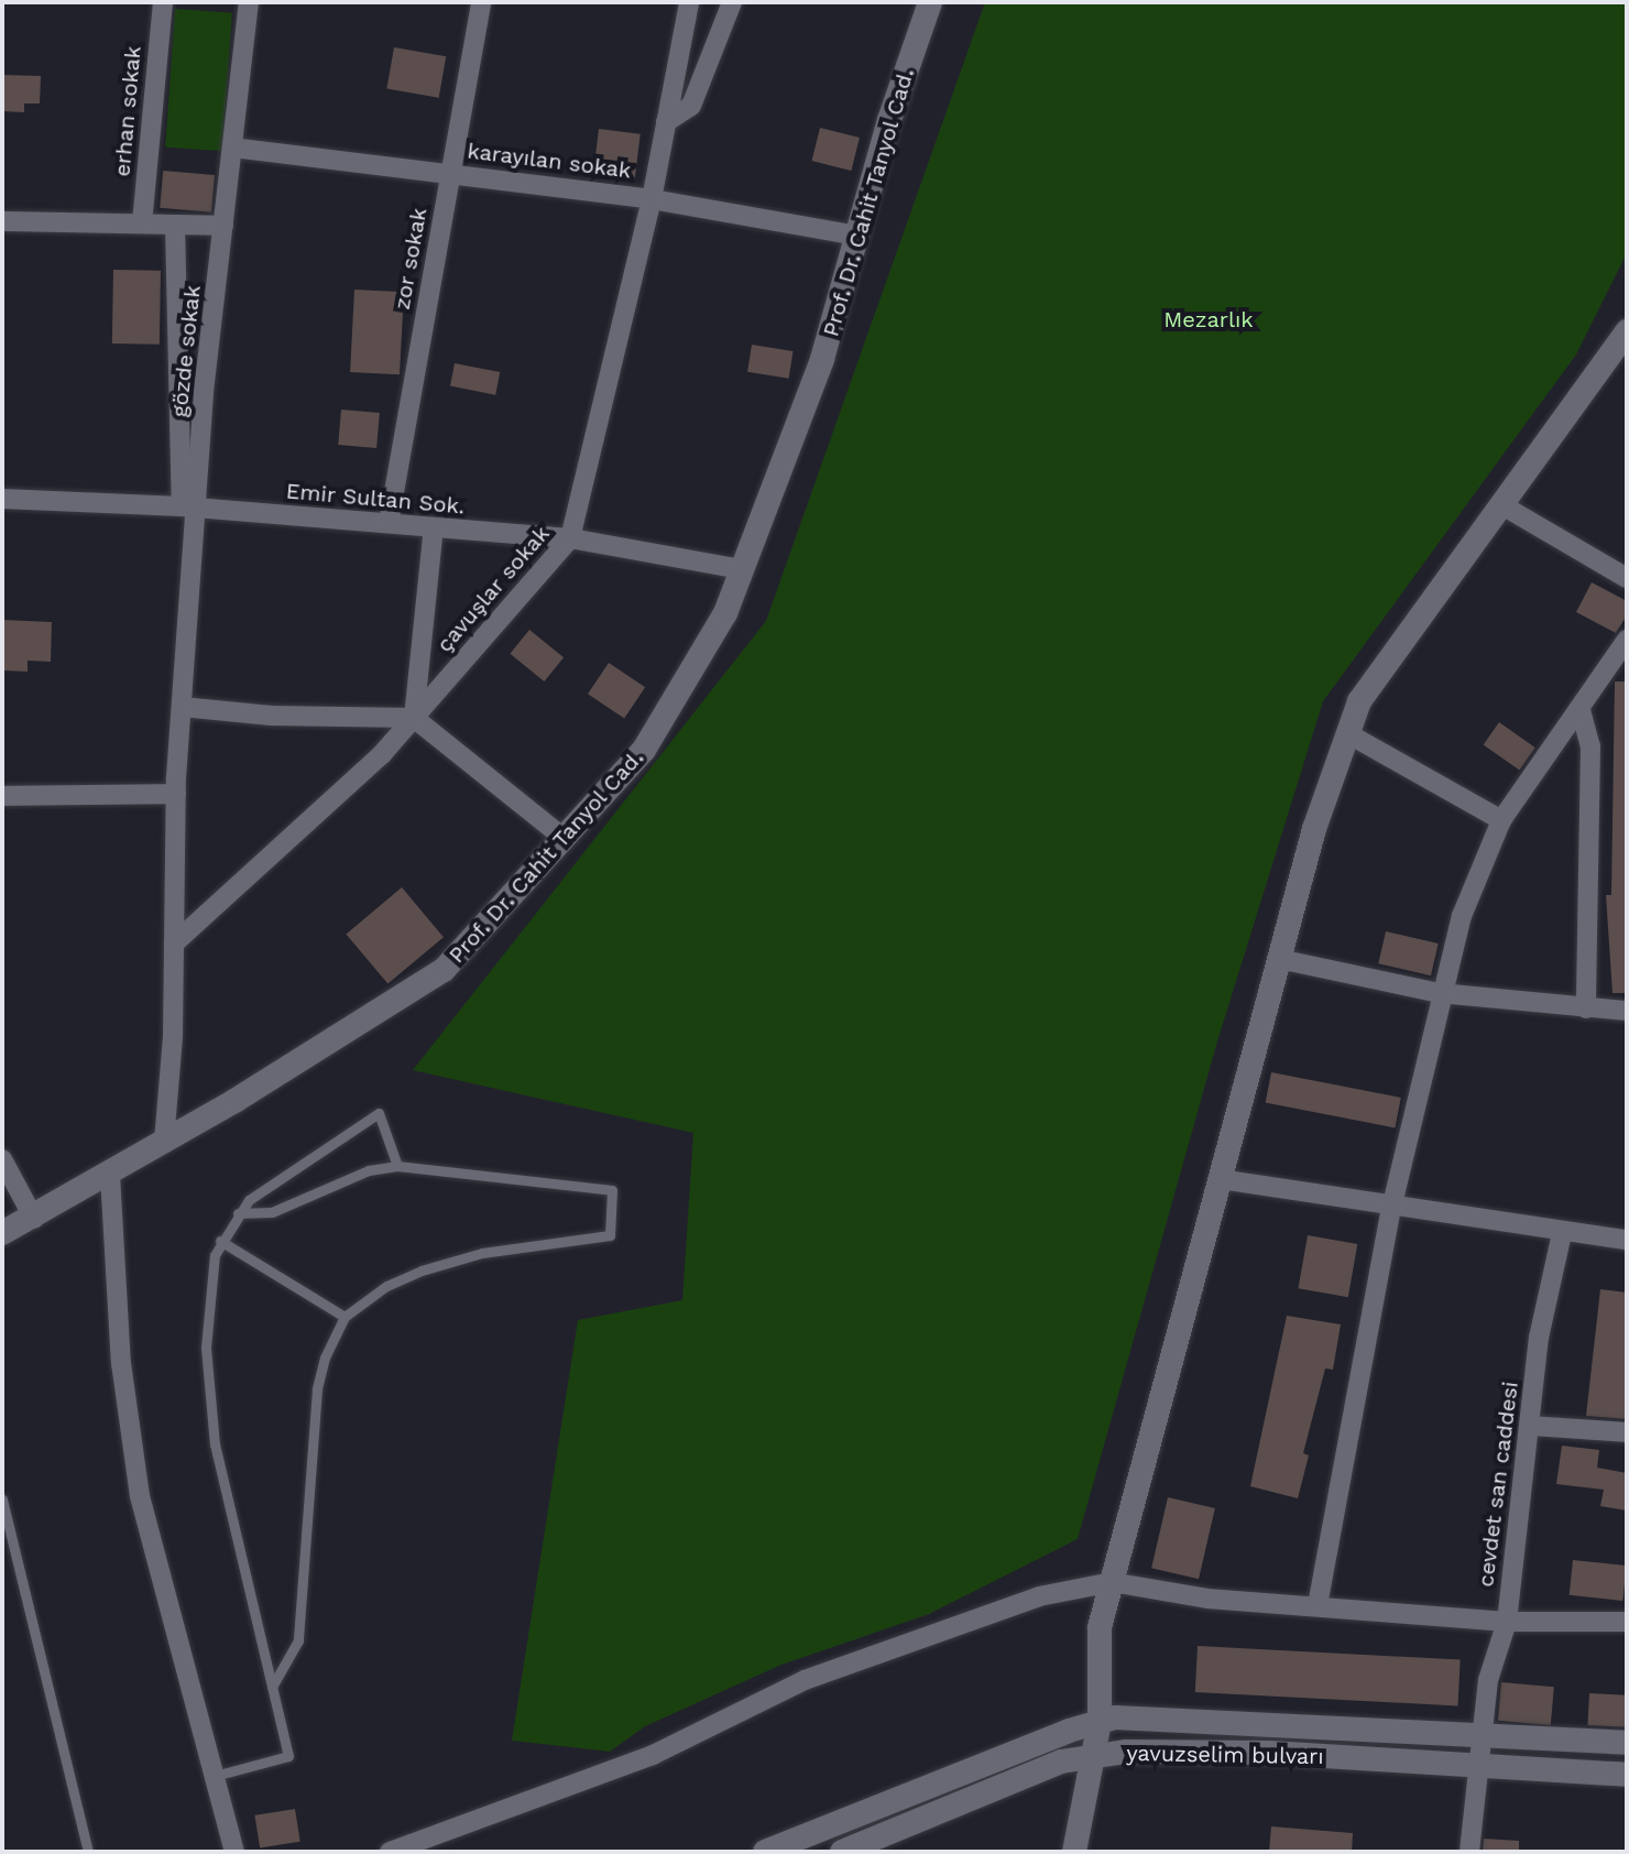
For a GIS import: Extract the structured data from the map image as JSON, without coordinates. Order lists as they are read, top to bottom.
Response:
{
  "streets": {
    "street": [
      "erhan sokak",
      "karayılan sokak",
      "Prof. Dr. Cahit Tanyol Cad.",
      "zor sokak",
      "gözde sokak",
      "Emir Sultan Sok.",
      "çavuşlar sokak",
      "cevdet san caddesi",
      "yavuzselim bulvarı"
    ]
  },
  "crossings": [
    ["karayılan sokak", "Prof. Dr. Cahit Tanyol Cad."],
    ["karayılan sokak", "zor sokak"],
    ["karayılan sokak", "gözde sokak"],
    ["karayılan sokak", "çavuşlar sokak"],
    ["Prof. Dr. Cahit Tanyol Cad.", "gözde sokak"],
    ["Prof. Dr. Cahit Tanyol Cad.", "Emir Sultan Sok."],
    ["zor sokak", "Emir Sultan Sok."],
    ["gözde sokak", "Emir Sultan Sok."],
    ["gözde sokak", "çavuşlar sokak"],
    ["Emir Sultan Sok.", "çavuşlar sokak"],
    ["cevdet san caddesi", "yavuzselim bulvarı"]
  ],
  "parks": ["Mezarlık"]
}
